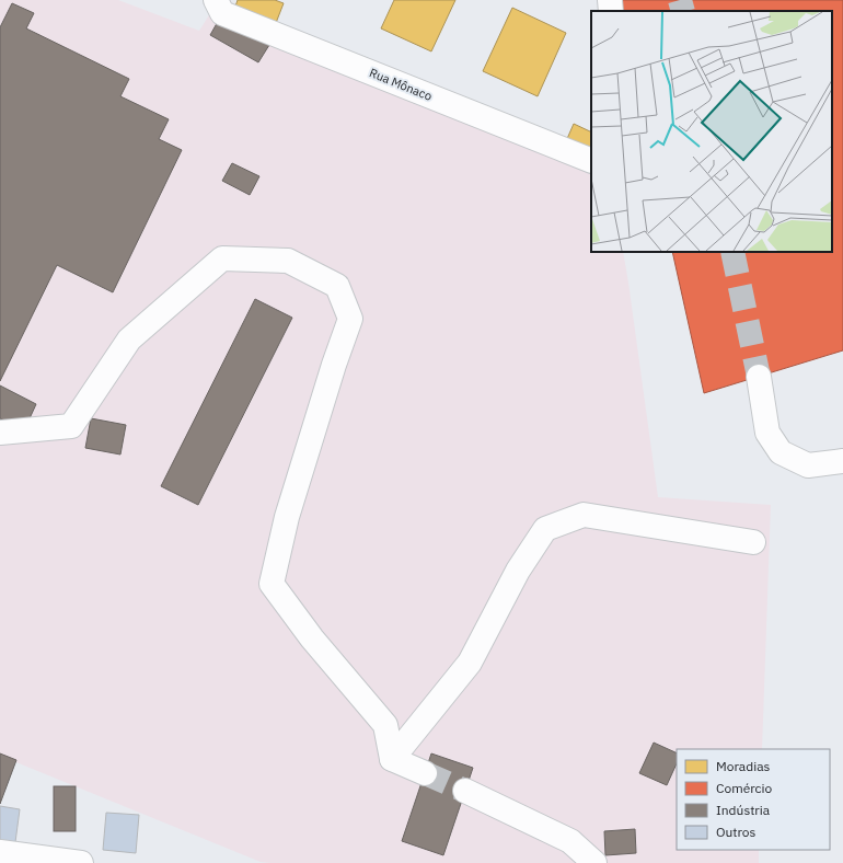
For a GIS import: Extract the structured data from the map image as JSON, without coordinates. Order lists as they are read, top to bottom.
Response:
{
  "streets": {
    "street": ["Rua Mônaco"]
  },
  "legend": [
    "Moradias",
    "Comércio",
    "Indústria",
    "Outros"
  ]
}
